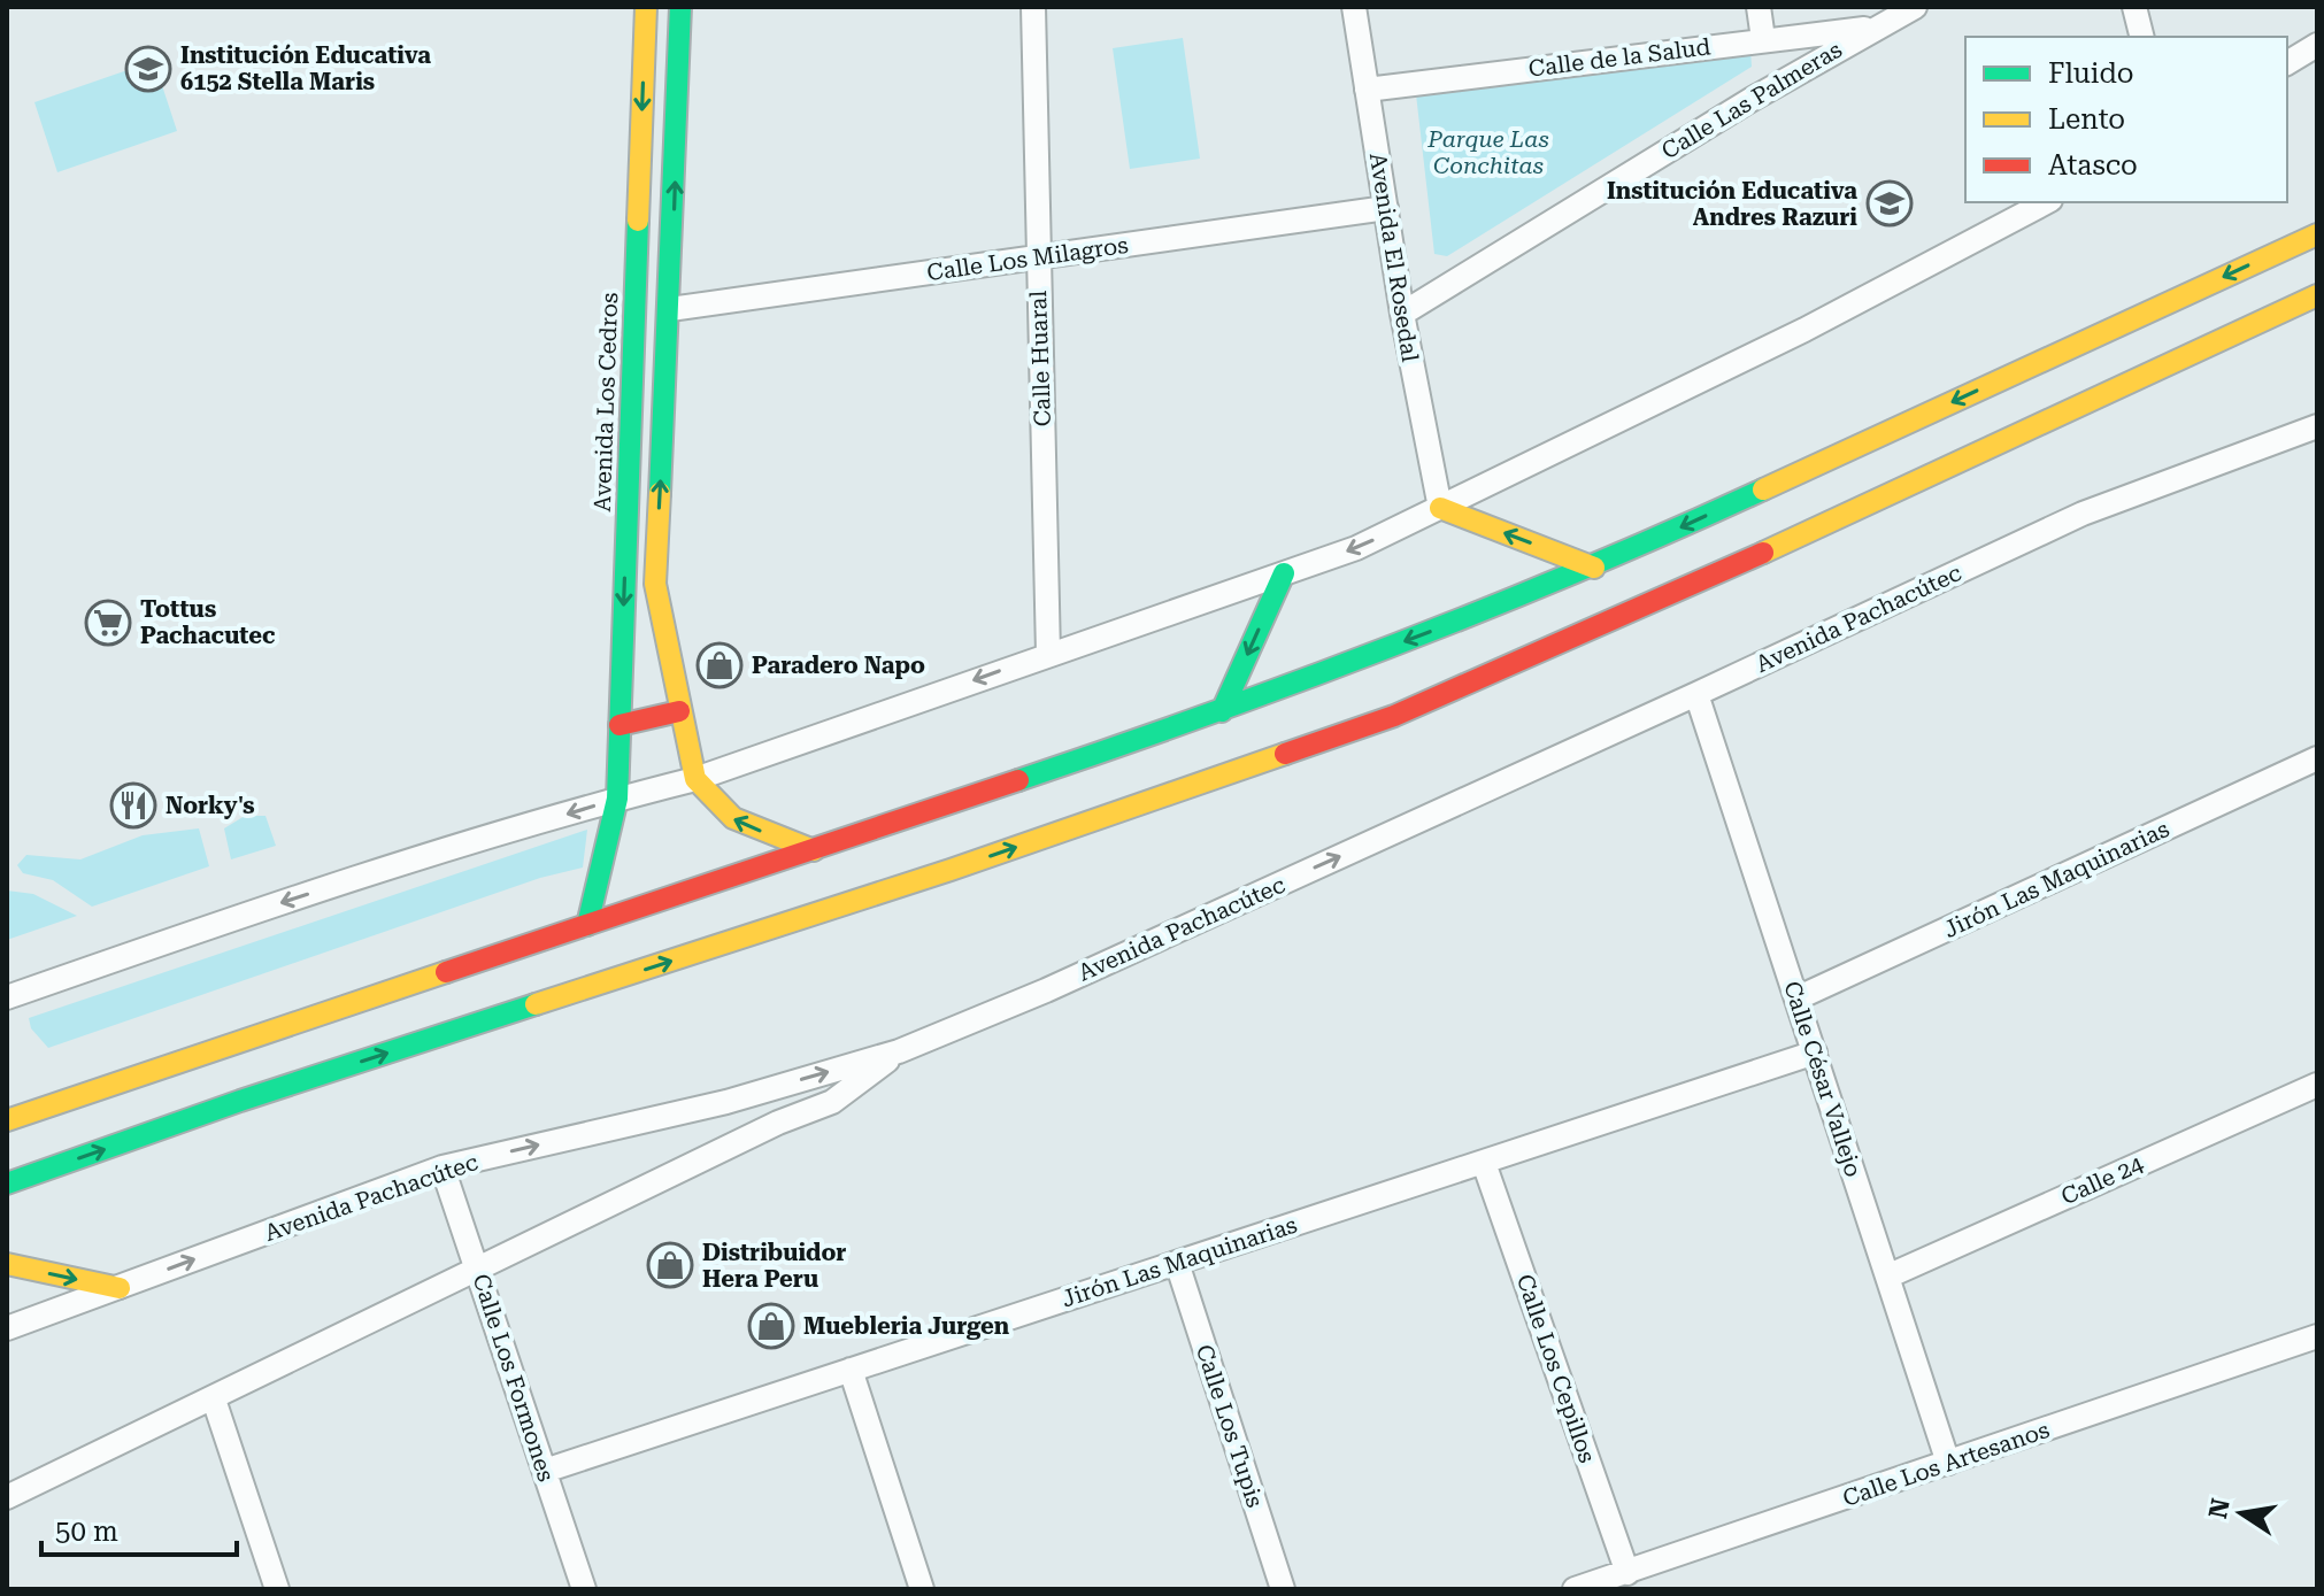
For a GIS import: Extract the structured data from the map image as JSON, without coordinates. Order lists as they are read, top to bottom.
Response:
{
  "streets": {
    "main road": ["Avenida Los Cedros"],
    "street": [
      "Calle de la Salud",
      "Calle Las Palmeras",
      "Avenida El Rosedal",
      "Calle Los Milagros",
      "Calle Huaral",
      "Avenida Pachacútec",
      "Jirón Las Maquinarias",
      "Calle César Vallejo",
      "Calle 24",
      "Calle Los Cepillos",
      "Calle Los Formones",
      "Calle Los Tupis",
      "Calle Los Artesanos"
    ]
  },
  "crossings": [
    ["Calle de la Salud", "Calle Las Palmeras"],
    ["Calle de la Salud", "Avenida El Rosedal"],
    ["Calle Las Palmeras", "Avenida El Rosedal"],
    ["Avenida El Rosedal", "Calle Los Milagros"],
    ["Calle Los Milagros", "Calle Huaral"],
    ["Avenida Pachacútec", "Calle César Vallejo"],
    ["Avenida Pachacútec", "Calle Los Formones"],
    ["Jirón Las Maquinarias", "Calle César Vallejo"],
    ["Jirón Las Maquinarias", "Calle Los Cepillos"],
    ["Jirón Las Maquinarias", "Calle Los Formones"],
    ["Jirón Las Maquinarias", "Calle Los Tupis"],
    ["Calle César Vallejo", "Calle 24"],
    ["Calle César Vallejo", "Calle Los Artesanos"],
    ["Calle Los Cepillos", "Calle Los Artesanos"]
  ],
  "parks": ["Parque Las Conchitas"],
  "places": {
    "school or university": ["Institución Educativa 6152 Stella Maris", "Institución Educativa Andres Razuri"],
    "supermarket": ["Tottus Pachacutec"],
    "shop": ["Paradero Napo", "Distribuidor Hera Peru", "Muebleria Jurgen"],
    "restaurant": ["Norky's"]
  },
  "legend": ["Fluido", "Lento", "Atasco"],
  "scale_bar": "50 m",
  "north": "left"
}
